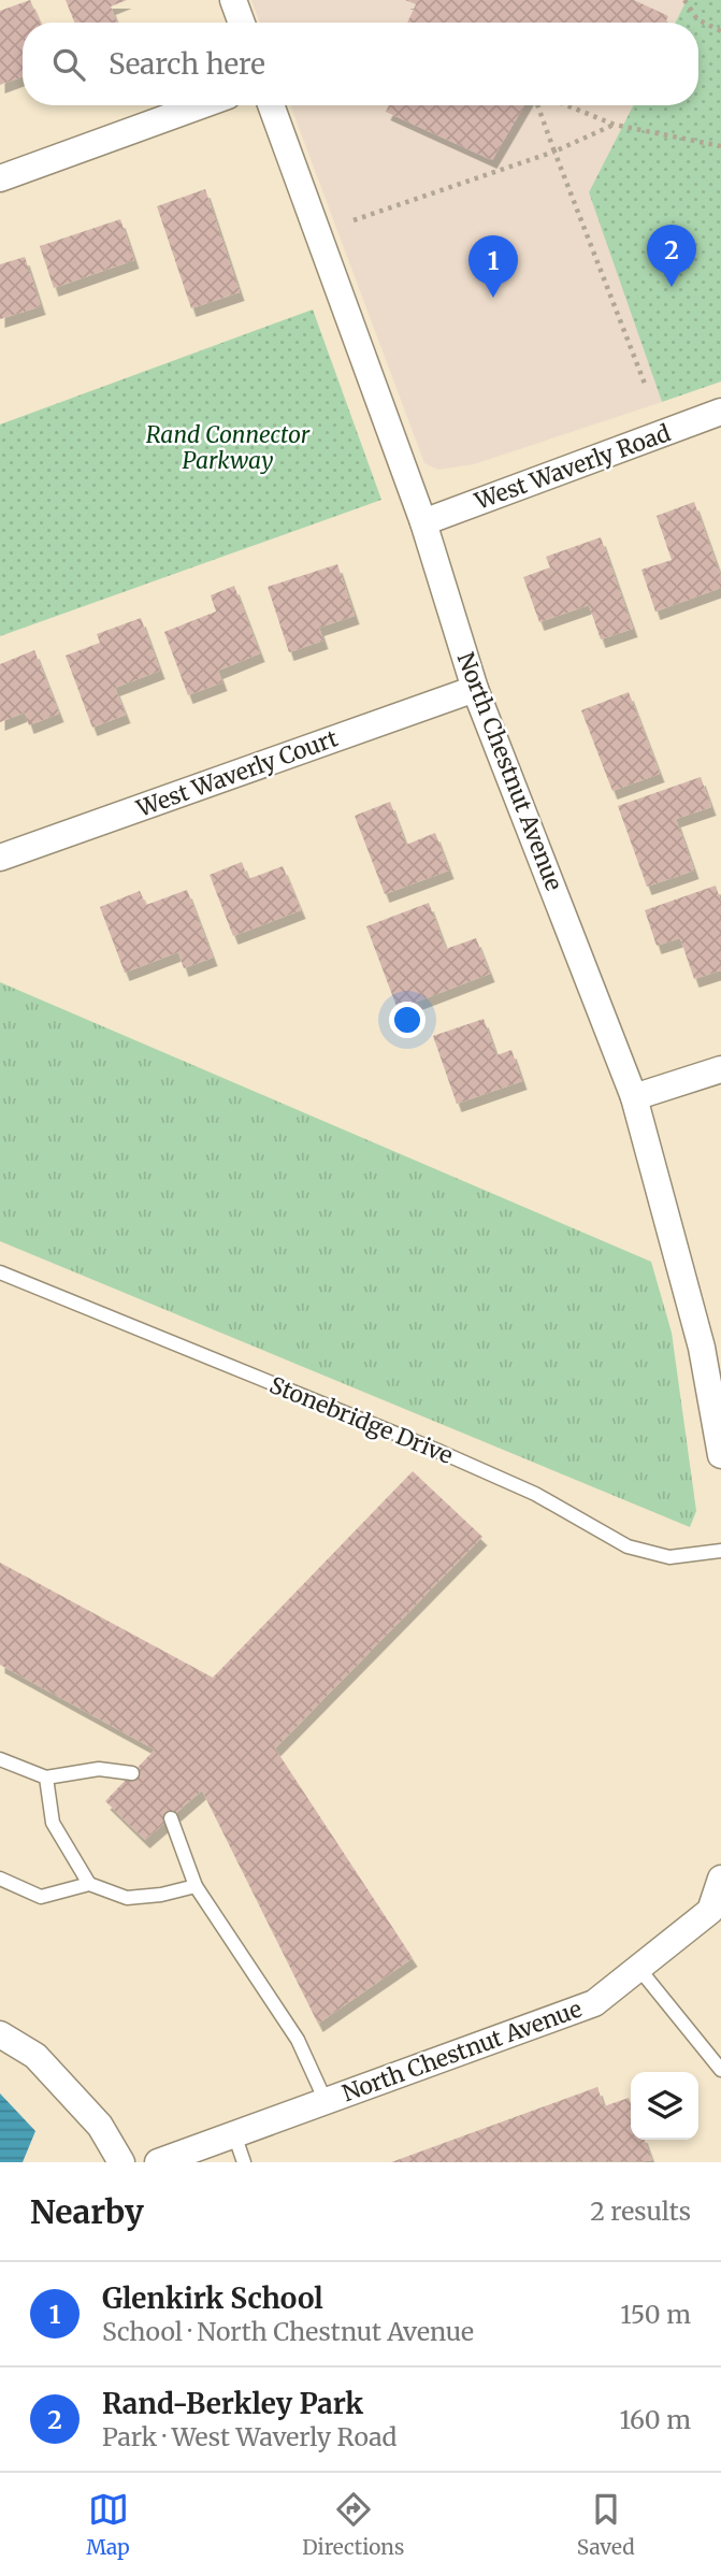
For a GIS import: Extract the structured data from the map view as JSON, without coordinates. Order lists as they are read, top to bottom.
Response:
{
  "streets": {
    "street": ["West Waverly Road", "North Chestnut Avenue", "West Waverly Court"],
    "lane": ["Stonebridge Drive"]
  },
  "crossings": [
    ["West Waverly Road", "North Chestnut Avenue"],
    ["North Chestnut Avenue", "West Waverly Court"]
  ],
  "parks": ["Rand Connector Parkway"],
  "page": {
    "search": "Search here",
    "pins": ["2", "1"],
    "heading": ["Nearby", "2 results"],
    "list": [
      {
        "mark": "1",
        "name": "Glenkirk School",
        "note": "School · North Chestnut Avenue",
        "value": "150 m"
      },
      {
        "mark": "2",
        "name": "Rand-Berkley Park",
        "note": "Park · West Waverly Road",
        "value": "160 m"
      }
    ],
    "nav": ["Map", "Directions", "Saved"]
  }
}
